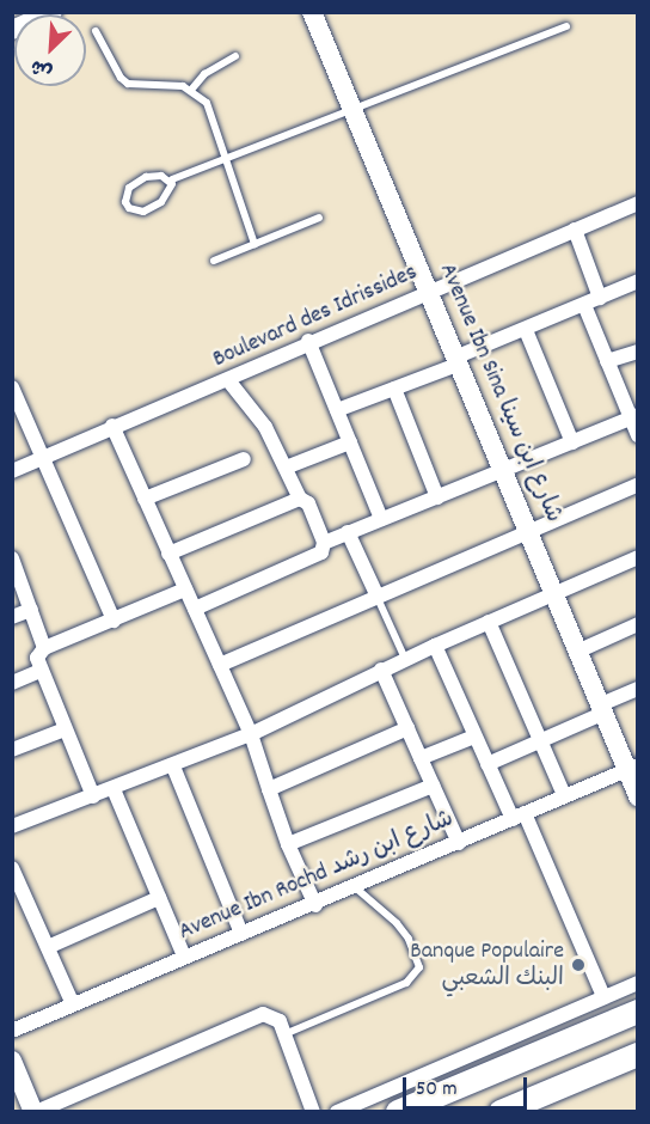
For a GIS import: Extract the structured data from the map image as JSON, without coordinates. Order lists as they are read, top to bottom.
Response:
{
  "streets": {
    "street": ["Boulevard des Idrissides", "Avenue Ibn Sina شارع ابن سينا", "Avenue Ibn Rochd شارع ابن رشد"]
  },
  "crossings": [
    ["Boulevard des Idrissides", "Avenue Ibn Sina شارع ابن سينا"],
    ["Avenue Ibn Sina شارع ابن سينا", "Avenue Ibn Rochd شارع ابن رشد"]
  ],
  "places": ["Banque Populaire البنك الشعبي"],
  "scale_bar": "50 m",
  "north": "bottom left"
}
